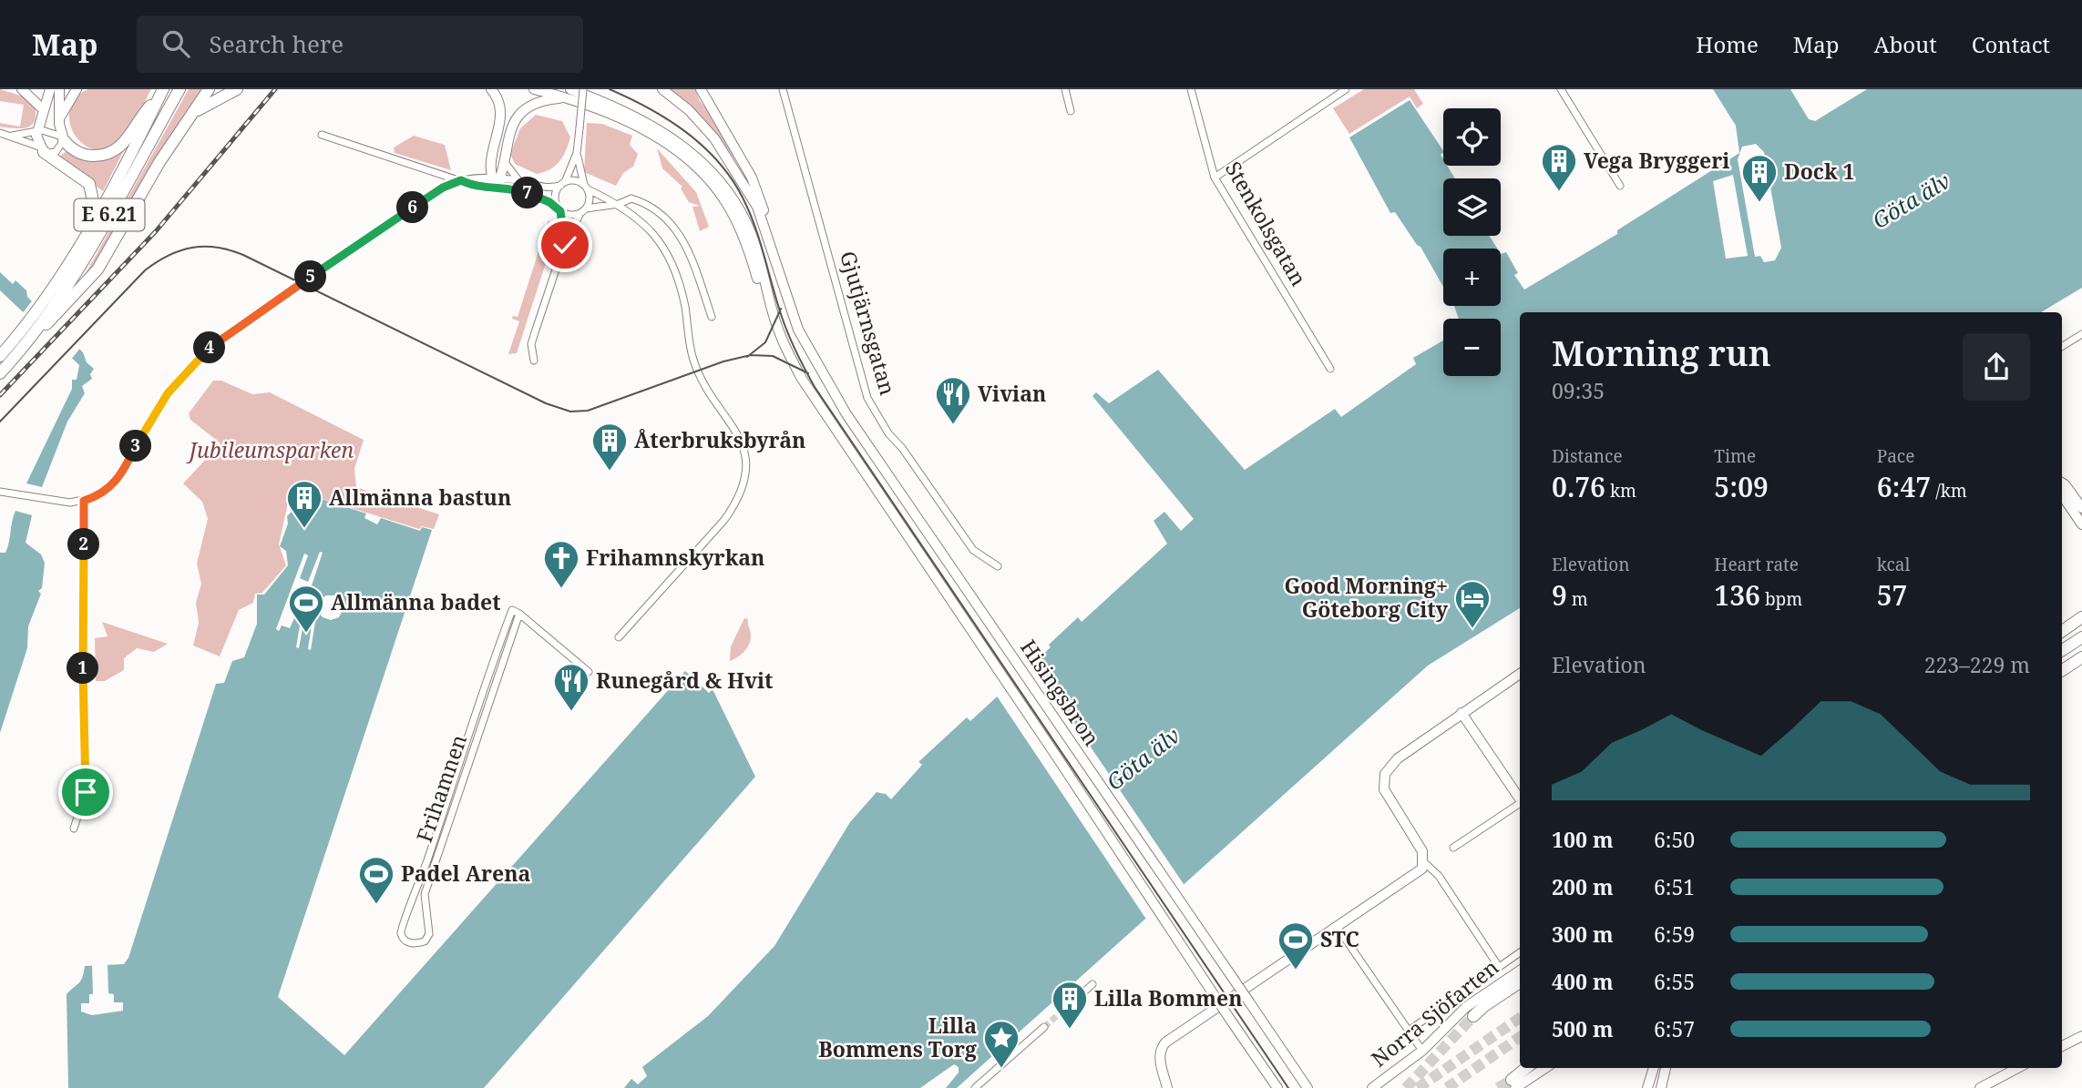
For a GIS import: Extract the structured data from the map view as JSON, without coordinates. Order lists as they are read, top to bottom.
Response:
{
  "streets": {
    "highway": ["E 6.21"],
    "main road": ["Hisingsbron", "Norra Sjöfarten"],
    "street": ["Stenkolsgatan", "Gjutjärnsgatan", "Frihamnen"]
  },
  "water": ["Göta älv"],
  "parks": ["Jubileumsparken"],
  "places": {
    "building": [
      "Vega Bryggeri",
      "Dock 1",
      "Återbruksbyrån",
      "Allmänna bastun",
      "Lilla Bommen"
    ],
    "restaurant": ["Vivian", "Runegård & Hvit"],
    "church": ["Frihamnskyrkan"],
    "hotel": ["Good Morning+ Göteborg City"],
    "sports": ["Allmänna badet", "Padel Arena", "STC"],
    "place": ["Lilla Bommens Torg"]
  },
  "page": {
    "header": "Map",
    "search": "Search here",
    "nav": [
      "Home",
      "Map",
      "About",
      "Contact"
    ],
    "map_buttons": ["+", "−"],
    "pins": [
      "7",
      "6",
      "5",
      "4",
      "3",
      "2",
      "1"
    ],
    "heading": ["Morning run", "09:35"],
    "stats": [
      ["Distance", "0.76 km"],
      ["Time", "5:09"],
      ["Pace", "6:47 /km"],
      ["Elevation", "9 m"],
      ["Heart rate", "136 bpm"],
      ["kcal", "57"]
    ],
    "chart": ["Elevation", "223–229 m"],
    "list": [
      {
        "name": "100 m",
        "note": "6:50"
      },
      {
        "name": "200 m",
        "note": "6:51"
      },
      {
        "name": "300 m",
        "note": "6:59"
      },
      {
        "name": "400 m",
        "note": "6:55"
      },
      {
        "name": "500 m",
        "note": "6:57"
      }
    ]
  }
}
